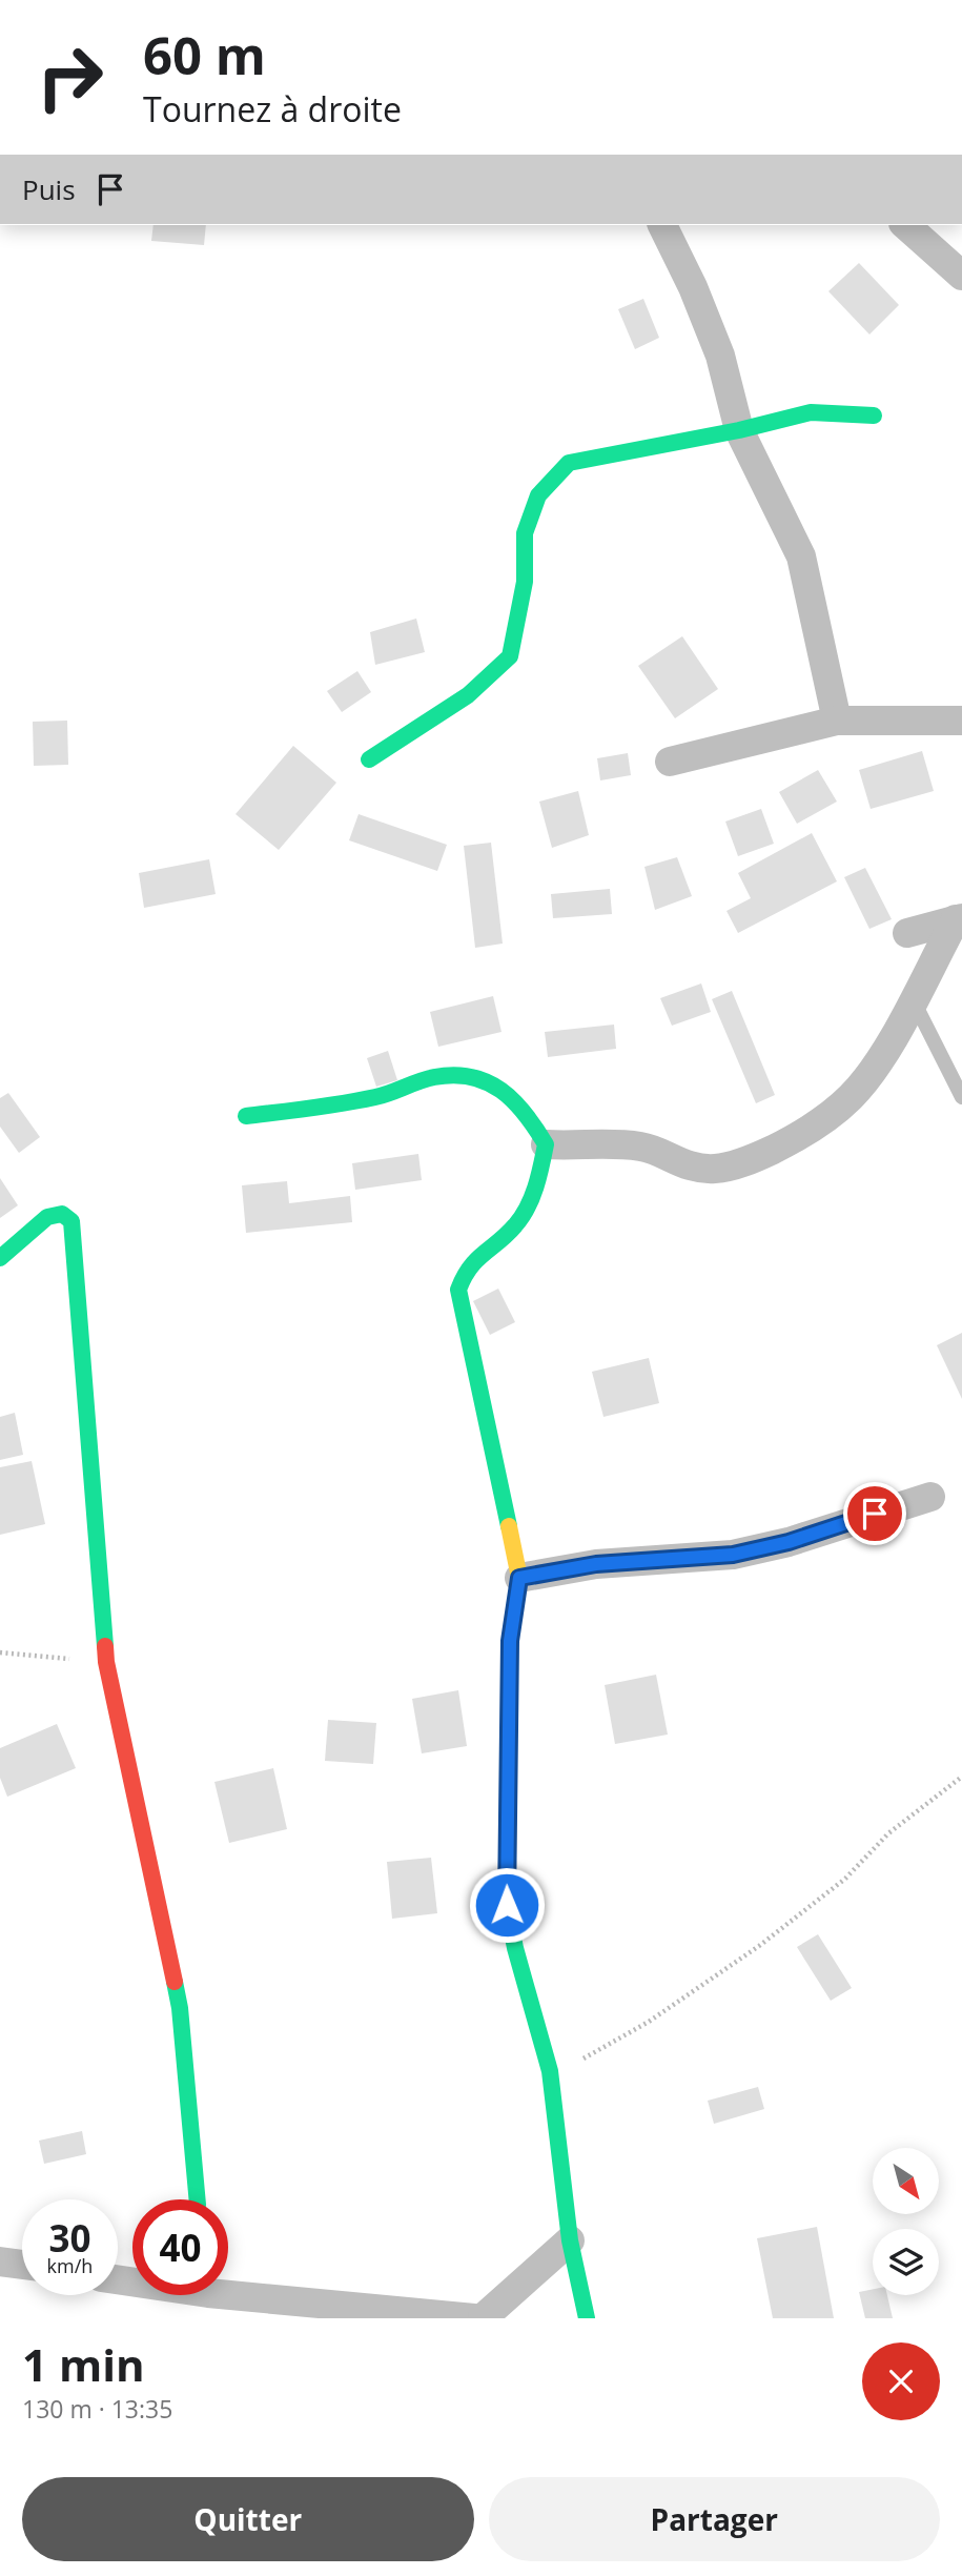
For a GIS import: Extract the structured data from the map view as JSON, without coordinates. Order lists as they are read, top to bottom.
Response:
{
  "north": "bottom right",
  "page": {
    "turn": ["60 m", "Tournez à droite"],
    "then": "Puis",
    "speed": "30 km/h",
    "limit": "40",
    "heading": ["1 min", "130 m · 13:35"],
    "buttons": ["Quitter", "Partager"]
  }
}
